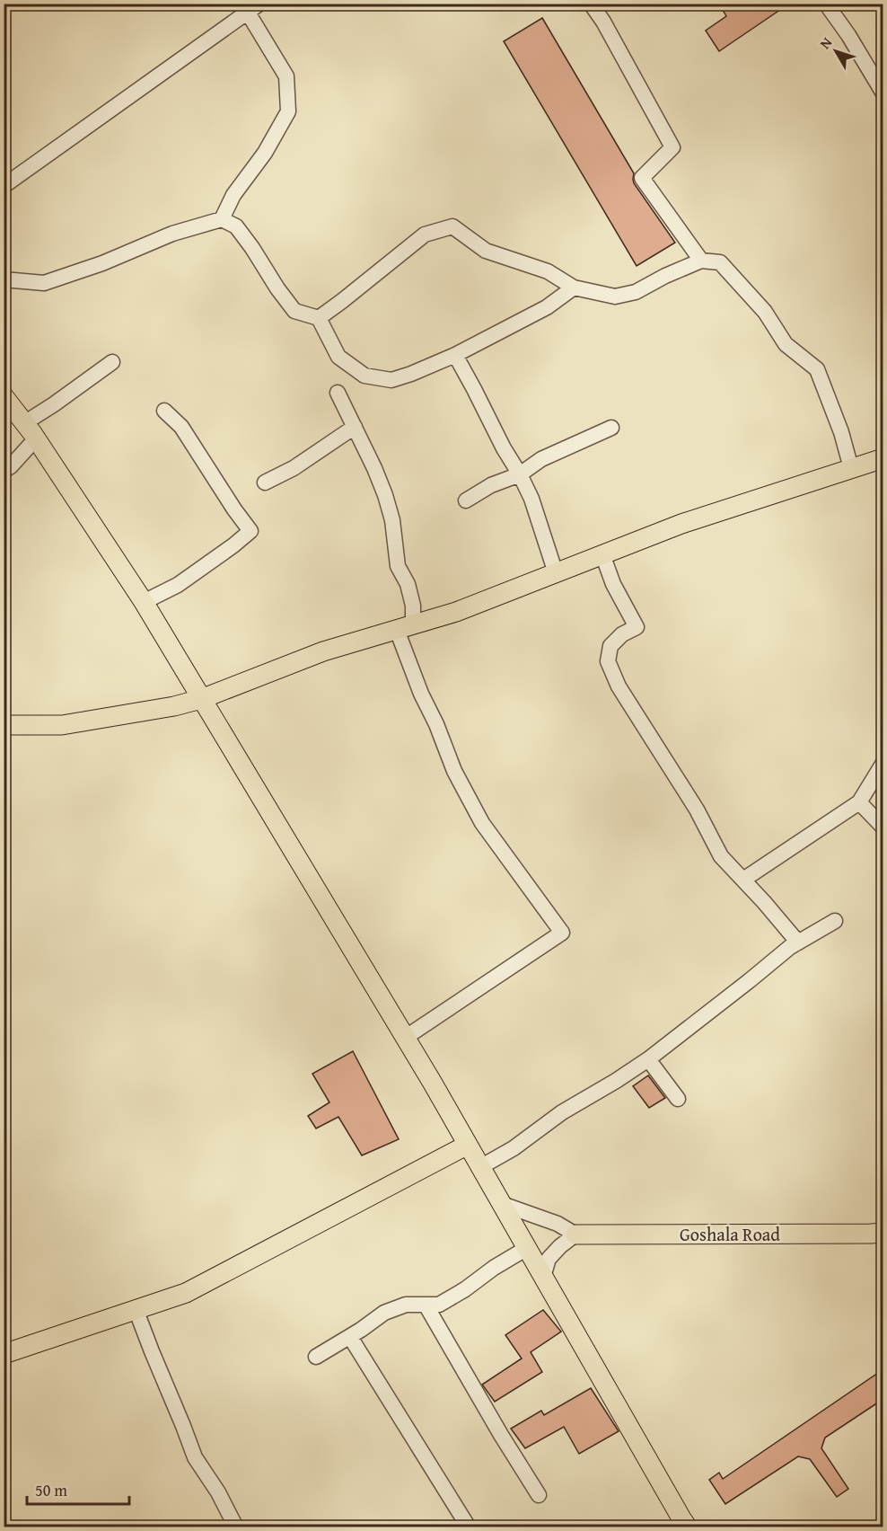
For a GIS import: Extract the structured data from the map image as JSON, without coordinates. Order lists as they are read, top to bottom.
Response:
{
  "streets": {
    "main road": ["Goshala Road"]
  },
  "scale_bar": "50 m",
  "north": "top left"
}
